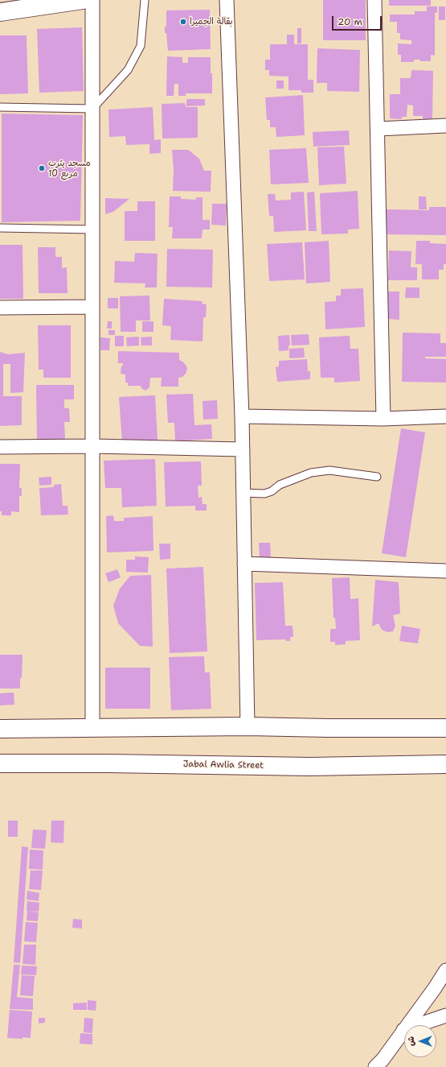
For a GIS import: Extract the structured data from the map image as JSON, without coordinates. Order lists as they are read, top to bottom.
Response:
{
  "streets": {
    "main road": ["Jabal Awlia Street"]
  },
  "places": ["بقالة الجميرا", "مسجد يثرب مربع 10"],
  "scale_bar": "20 m",
  "north": "left"
}
